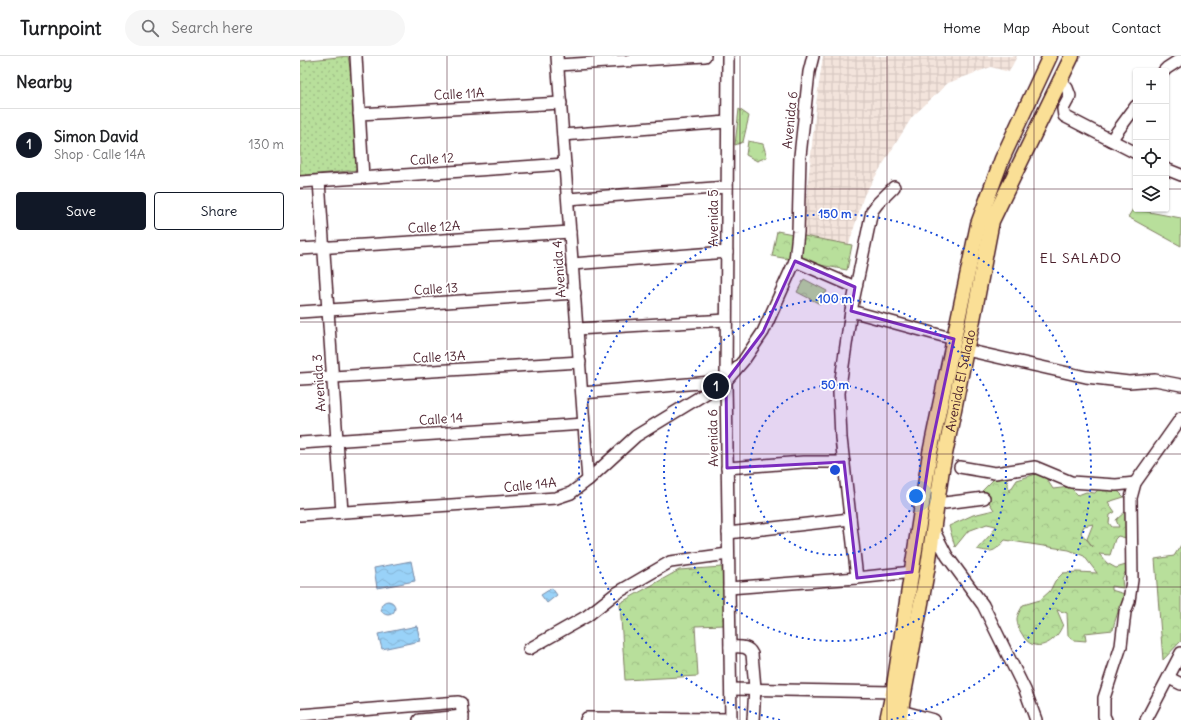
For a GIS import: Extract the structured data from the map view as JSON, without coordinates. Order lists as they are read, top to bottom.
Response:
{
  "streets": {
    "main road": ["Avenida El Salado"],
    "street": [
      "Calle 11A",
      "Avenida 6",
      "Calle 12",
      "Avenida 5",
      "Calle 12A",
      "Avenida 4",
      "Calle 13",
      "Calle 13A",
      "Avenida 3",
      "Calle 14",
      "Calle 14A"
    ]
  },
  "crossings": [
    ["Calle 11A", "Avenida 4"],
    ["Avenida 6", "Avenida 5"],
    ["Avenida 6", "Calle 14A"],
    ["Calle 12", "Avenida 4"],
    ["Calle 12", "Avenida 3"],
    ["Avenida 5", "Calle 14A"],
    ["Calle 12A", "Avenida 4"],
    ["Calle 12A", "Avenida 3"],
    ["Avenida 4", "Calle 13"],
    ["Avenida 4", "Calle 13A"],
    ["Avenida 4", "Calle 14"],
    ["Avenida 4", "Calle 14A"],
    ["Calle 13", "Avenida 3"],
    ["Calle 13A", "Avenida 3"],
    ["Avenida 3", "Calle 14"],
    ["Avenida 3", "Calle 14A"]
  ],
  "districts": ["EL SALADO"],
  "page": {
    "header": "Turnpoint",
    "search": "Search here",
    "nav": [
      "Home",
      "Map",
      "About",
      "Contact"
    ],
    "heading": "Nearby",
    "map_buttons": ["+", "−"],
    "list": [
      {
        "mark": "1",
        "name": "Simon David",
        "note": "Shop · Calle 14A",
        "value": "130 m"
      }
    ],
    "buttons": ["Save", "Share"],
    "pins": "1"
  },
  "rings": ["150 m", "100 m", "50 m"]
}
